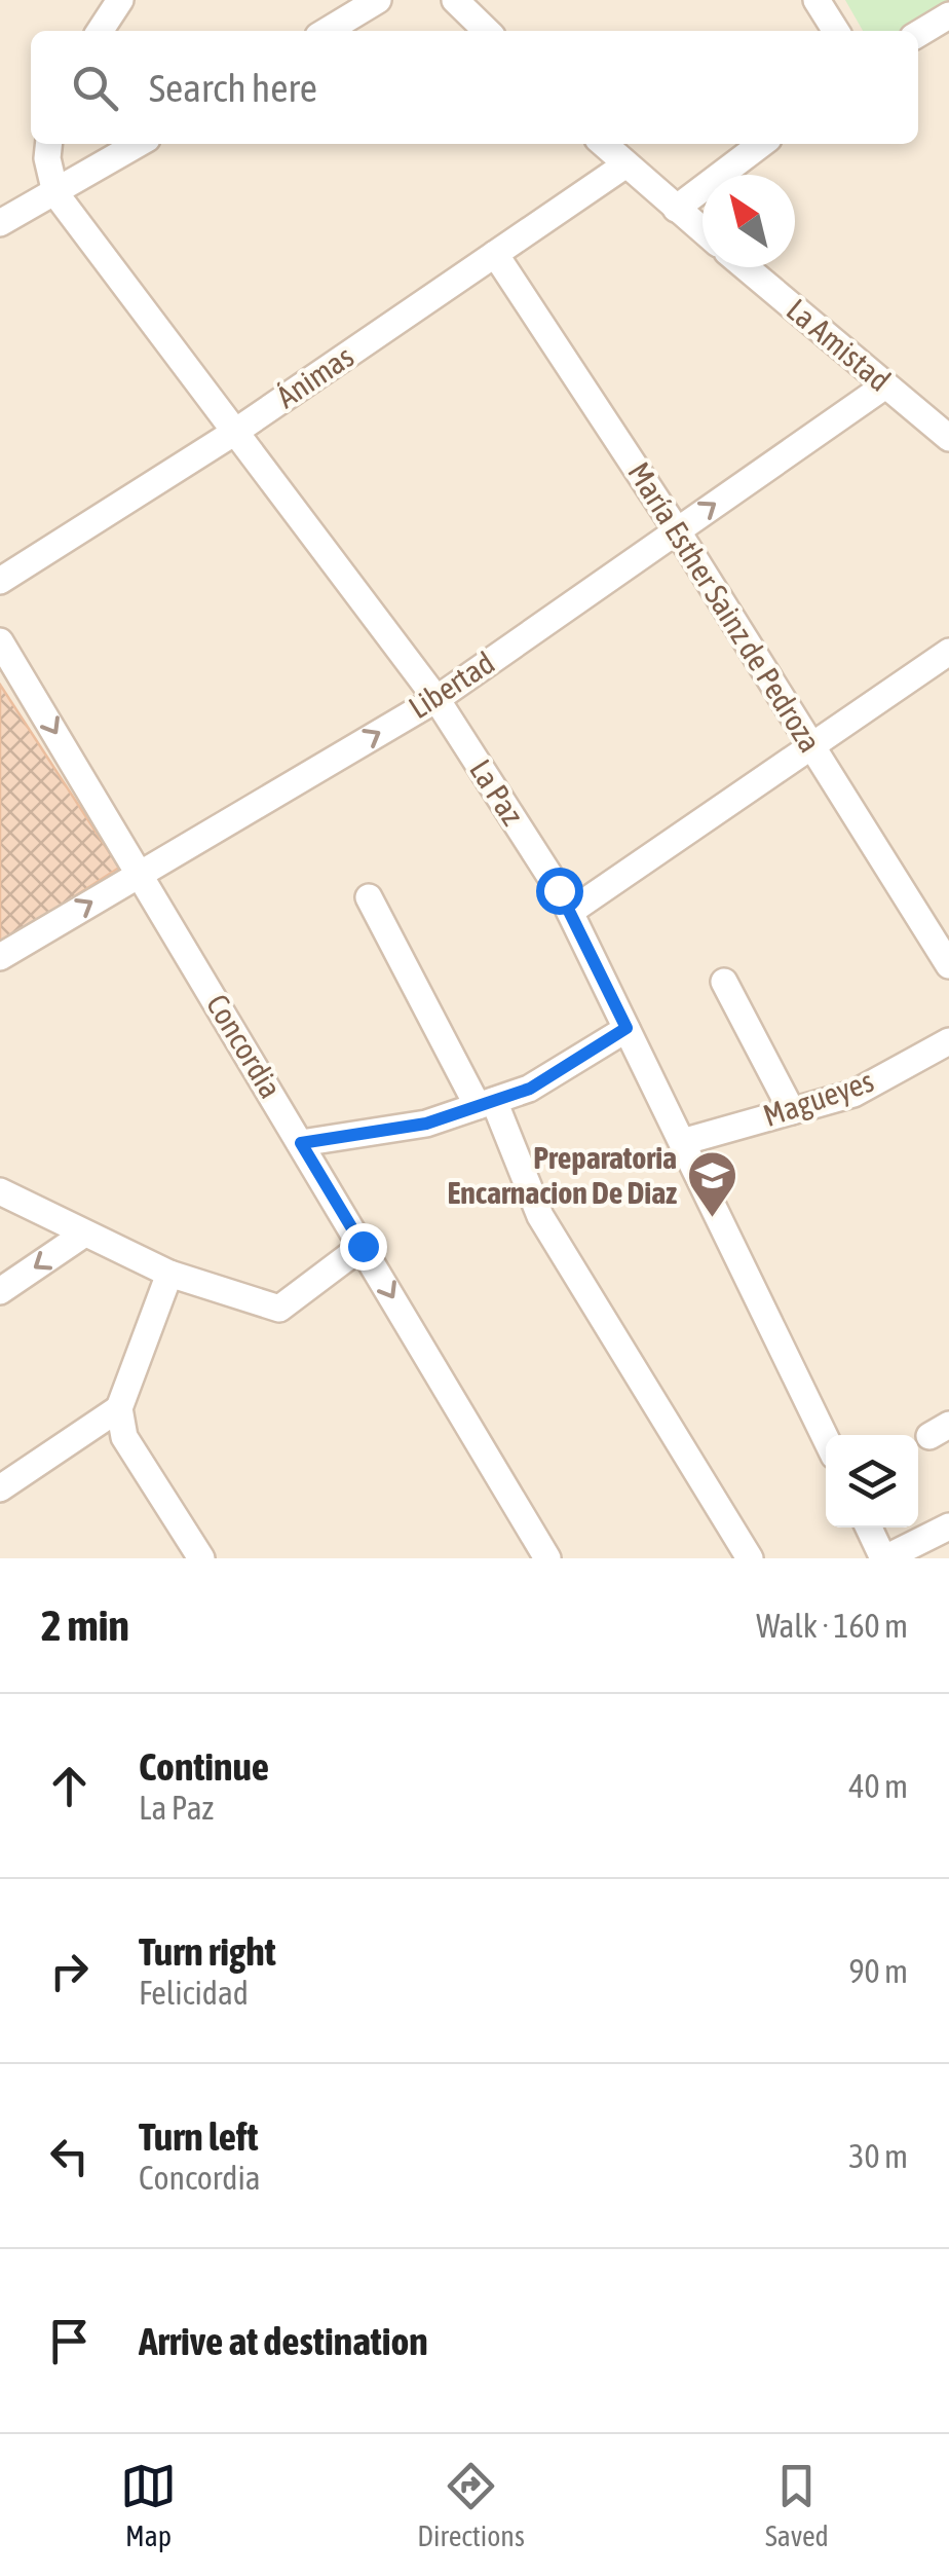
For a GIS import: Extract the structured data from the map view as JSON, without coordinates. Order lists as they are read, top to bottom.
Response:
{
  "streets": {
    "street": [
      "La Amistad",
      "Ánimas",
      "María Esther Sainz de Pedroza",
      "Libertad",
      "La Paz",
      "Concordia",
      "Magueyes"
    ]
  },
  "crossings": [
    ["La Amistad", "Libertad"],
    ["Ánimas", "María Esther Sainz de Pedroza"],
    ["Ánimas", "La Paz"],
    ["María Esther Sainz de Pedroza", "Libertad"],
    ["Libertad", "La Paz"],
    ["Libertad", "Concordia"],
    ["La Paz", "Magueyes"]
  ],
  "one_way": ["Libertad"],
  "places": {
    "school or university": ["Preparatoria Encarnacion De Diaz"]
  },
  "north": "top left",
  "page": {
    "search": "Search here",
    "heading": ["2 min", "Walk · 160 m"],
    "list": [
      ["Continue", "La Paz", "40 m"],
      ["Turn right", "Felicidad", "90 m"],
      ["Turn left", "Concordia", "30 m"],
      "Arrive at destination"
    ],
    "nav": ["Map", "Directions", "Saved"]
  }
}
